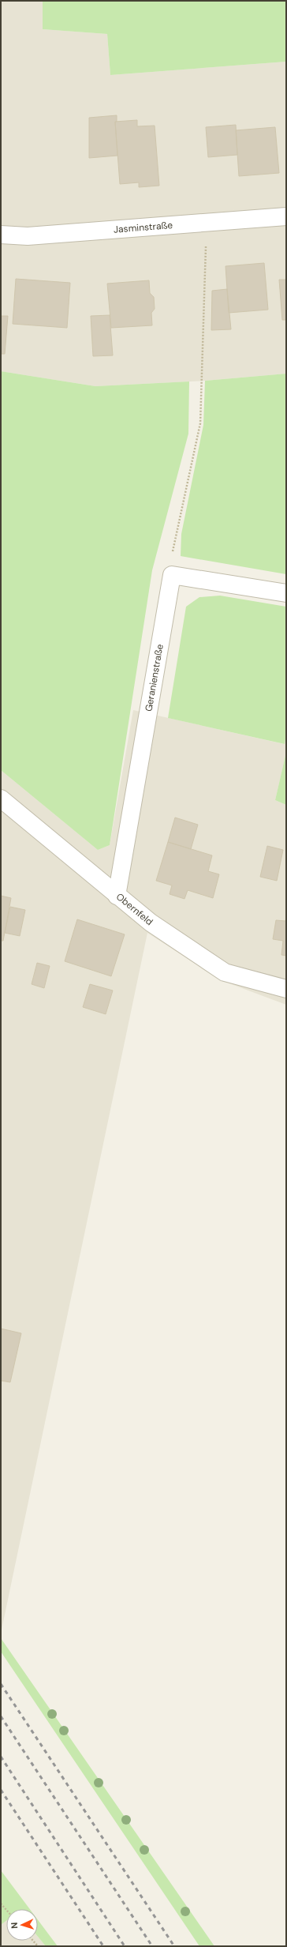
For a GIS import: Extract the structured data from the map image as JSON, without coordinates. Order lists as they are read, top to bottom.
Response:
{
  "streets": {
    "street": ["Jasminstraße", "Geranienstraße", "Obernfeld"]
  },
  "crossings": [
    ["Geranienstraße", "Obernfeld"]
  ],
  "north": "left"
}
